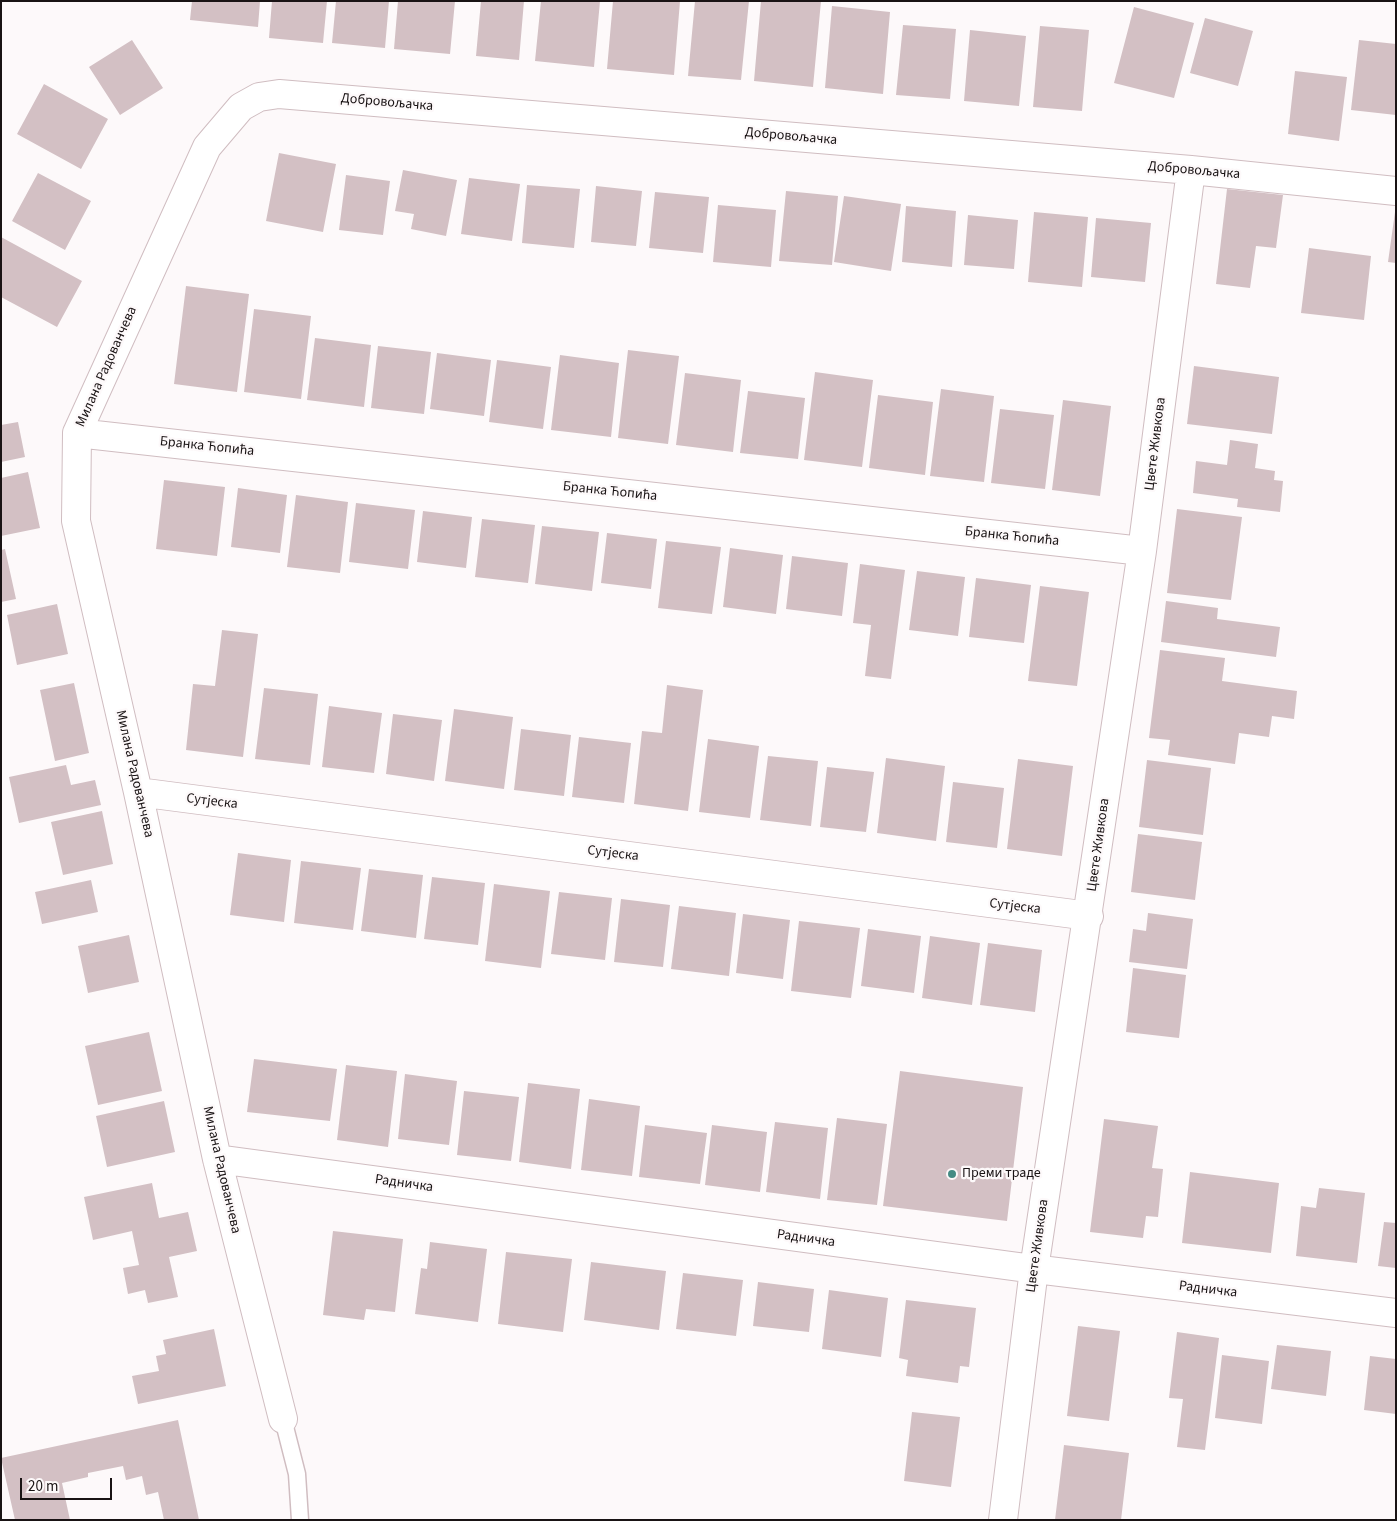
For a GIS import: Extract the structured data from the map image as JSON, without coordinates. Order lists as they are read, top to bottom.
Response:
{
  "streets": {
    "street": [
      "Добровољачка",
      "Милана Радованчева",
      "Цвете Живкова",
      "Бранка Ћопића",
      "Сутјеска",
      "Радничка"
    ]
  },
  "crossings": [
    ["Добровољачка", "Милана Радованчева"],
    ["Добровољачка", "Цвете Живкова"],
    ["Милана Радованчева", "Бранка Ћопића"],
    ["Милана Радованчева", "Сутјеска"],
    ["Милана Радованчева", "Радничка"],
    ["Цвете Живкова", "Бранка Ћопића"],
    ["Цвете Живкова", "Сутјеска"],
    ["Цвете Живкова", "Радничка"]
  ],
  "places": ["Преми траде"],
  "scale_bar": "20 m"
}
